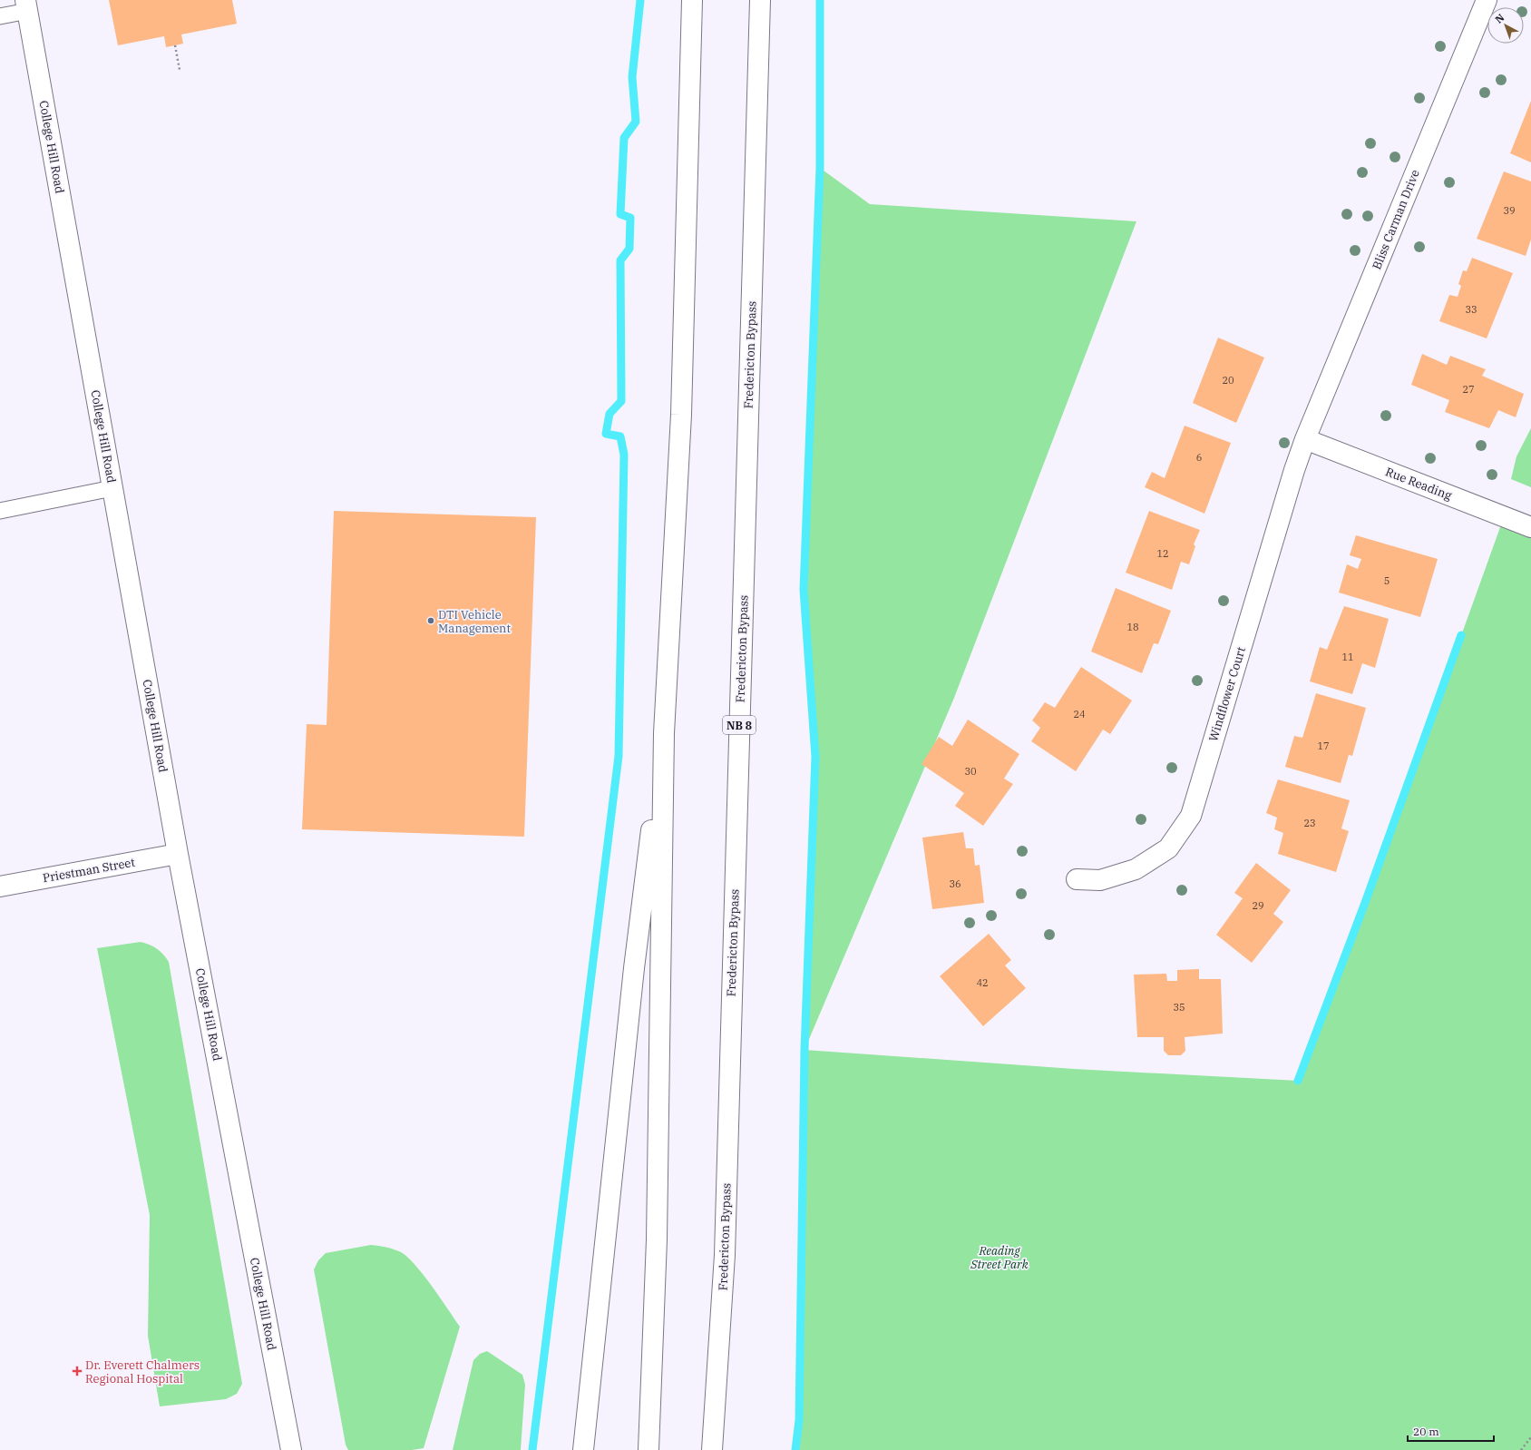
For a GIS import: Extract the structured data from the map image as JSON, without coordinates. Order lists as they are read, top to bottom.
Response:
{
  "streets": {
    "main road": [
      "College Hill Road",
      "Bliss Carman Drive",
      "Fredericton Bypass",
      "Rue Reading",
      "Windflower Court",
      "NB 8",
      "Priestman Street"
    ]
  },
  "crossings": [
    ["College Hill Road", "Priestman Street"],
    ["Bliss Carman Drive", "Rue Reading"],
    ["Bliss Carman Drive", "Windflower Court"],
    ["Rue Reading", "Windflower Court"]
  ],
  "parks": ["Reading Street Park"],
  "places": {
    "other": ["DTI Vehicle Management"],
    "health": ["Dr. Everett Chalmers Regional Hospital"]
  },
  "house_numbers": [
    "39",
    "33",
    "20",
    "27",
    "6",
    "12",
    "5",
    "18",
    "11",
    "24",
    "17",
    "30",
    "23",
    "36",
    "29",
    "42",
    "35"
  ],
  "scale_bar": "20 m",
  "north": "top left"
}
